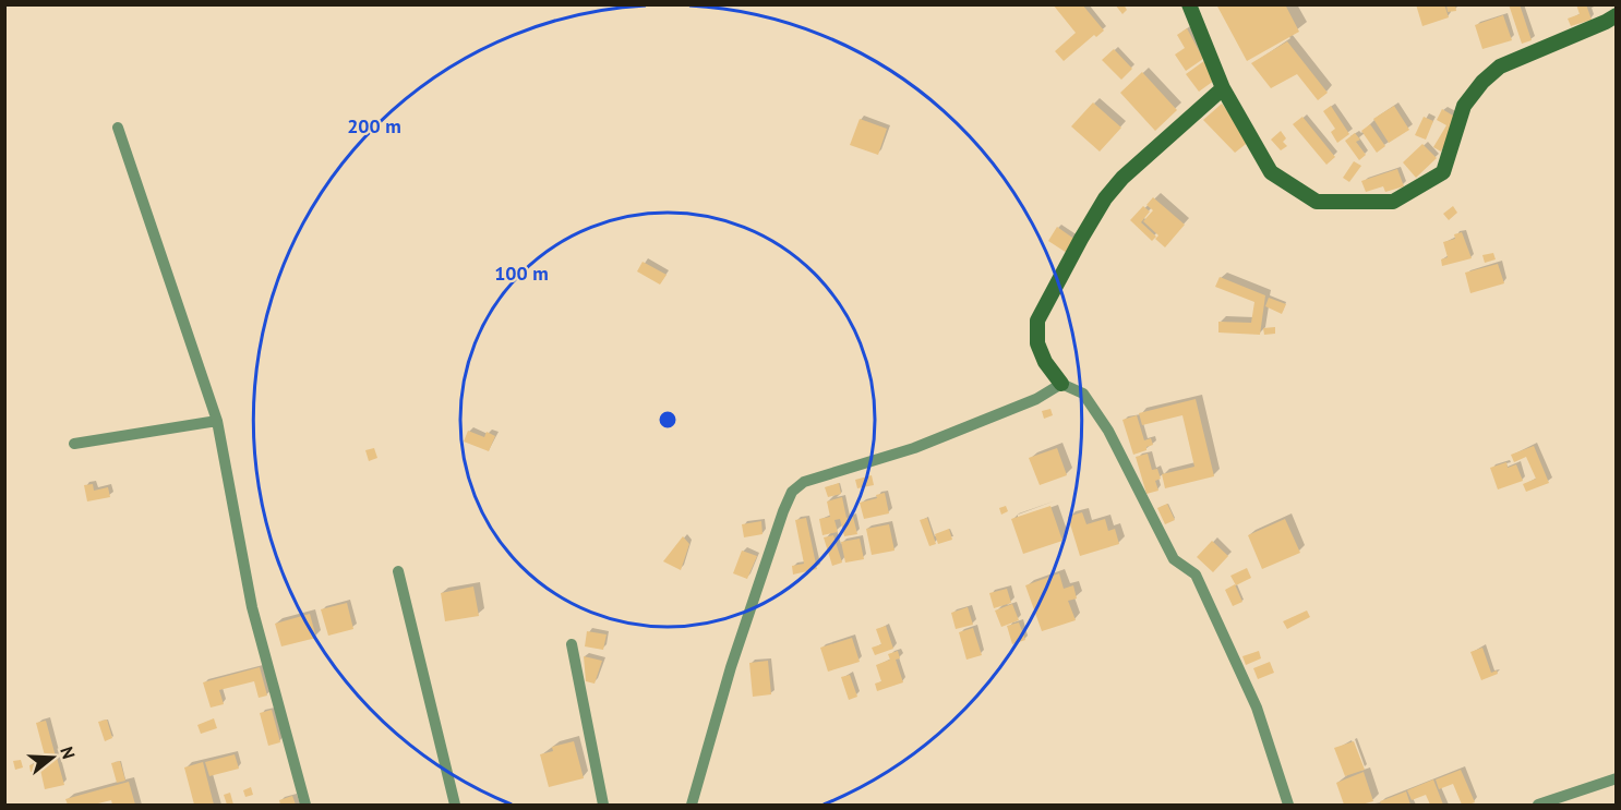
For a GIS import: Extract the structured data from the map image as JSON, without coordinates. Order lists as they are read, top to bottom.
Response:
{
  "north": "right",
  "rings": ["200 m", "100 m"]
}
